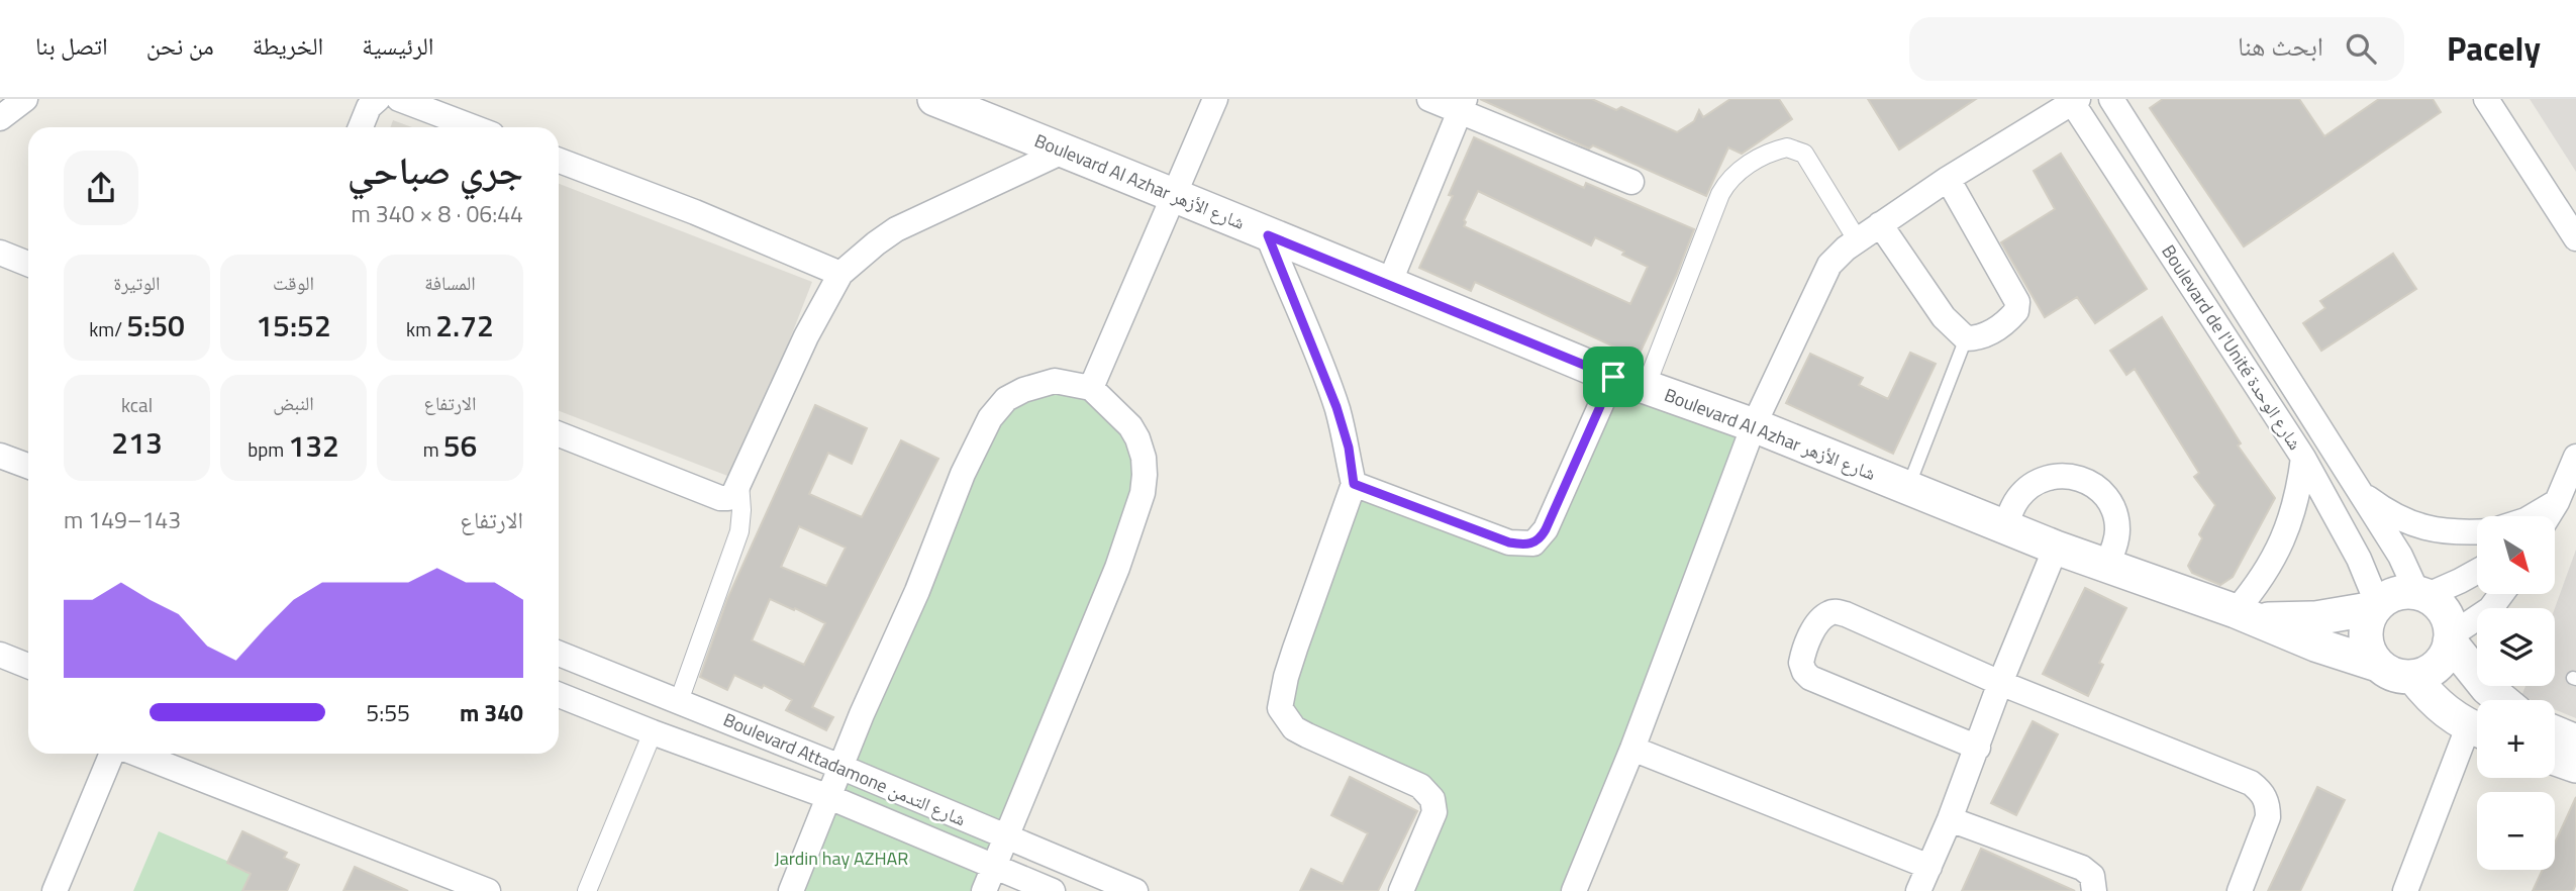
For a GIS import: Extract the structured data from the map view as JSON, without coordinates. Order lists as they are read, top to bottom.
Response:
{
  "streets": {
    "main road": ["Boulevard Al Azhar شارع الأزهر"],
    "street": ["Boulevard de l'Unité شارع الوحدة", "Boulevard Attadamone شارع التدمن"]
  },
  "crossings": [
    ["Boulevard Al Azhar شارع الأزهر", "Boulevard de l'Unité شارع الوحدة"]
  ],
  "parks": ["Jardin hay AZHAR"],
  "north": "bottom right",
  "page": {
    "header": "Pacely",
    "search": "ابحث هنا",
    "nav": [
      "الرئيسية",
      "الخريطة",
      "من نحن",
      "اتصل بنا"
    ],
    "heading": ["جري صباحي", "06:44 · 8 × 340 m"],
    "stats": [
      ["المسافة", "2.72 km"],
      ["الوقت", "15:52"],
      ["الوتيرة", "5:50 /km"],
      ["الارتفاع", "56 m"],
      ["النبض", "132 bpm"],
      ["kcal", "213"]
    ],
    "chart": ["الارتفاع", "143–149 m"],
    "map_buttons": ["+", "−"],
    "list": [
      {
        "name": "340 m",
        "note": "5:55"
      }
    ]
  }
}
